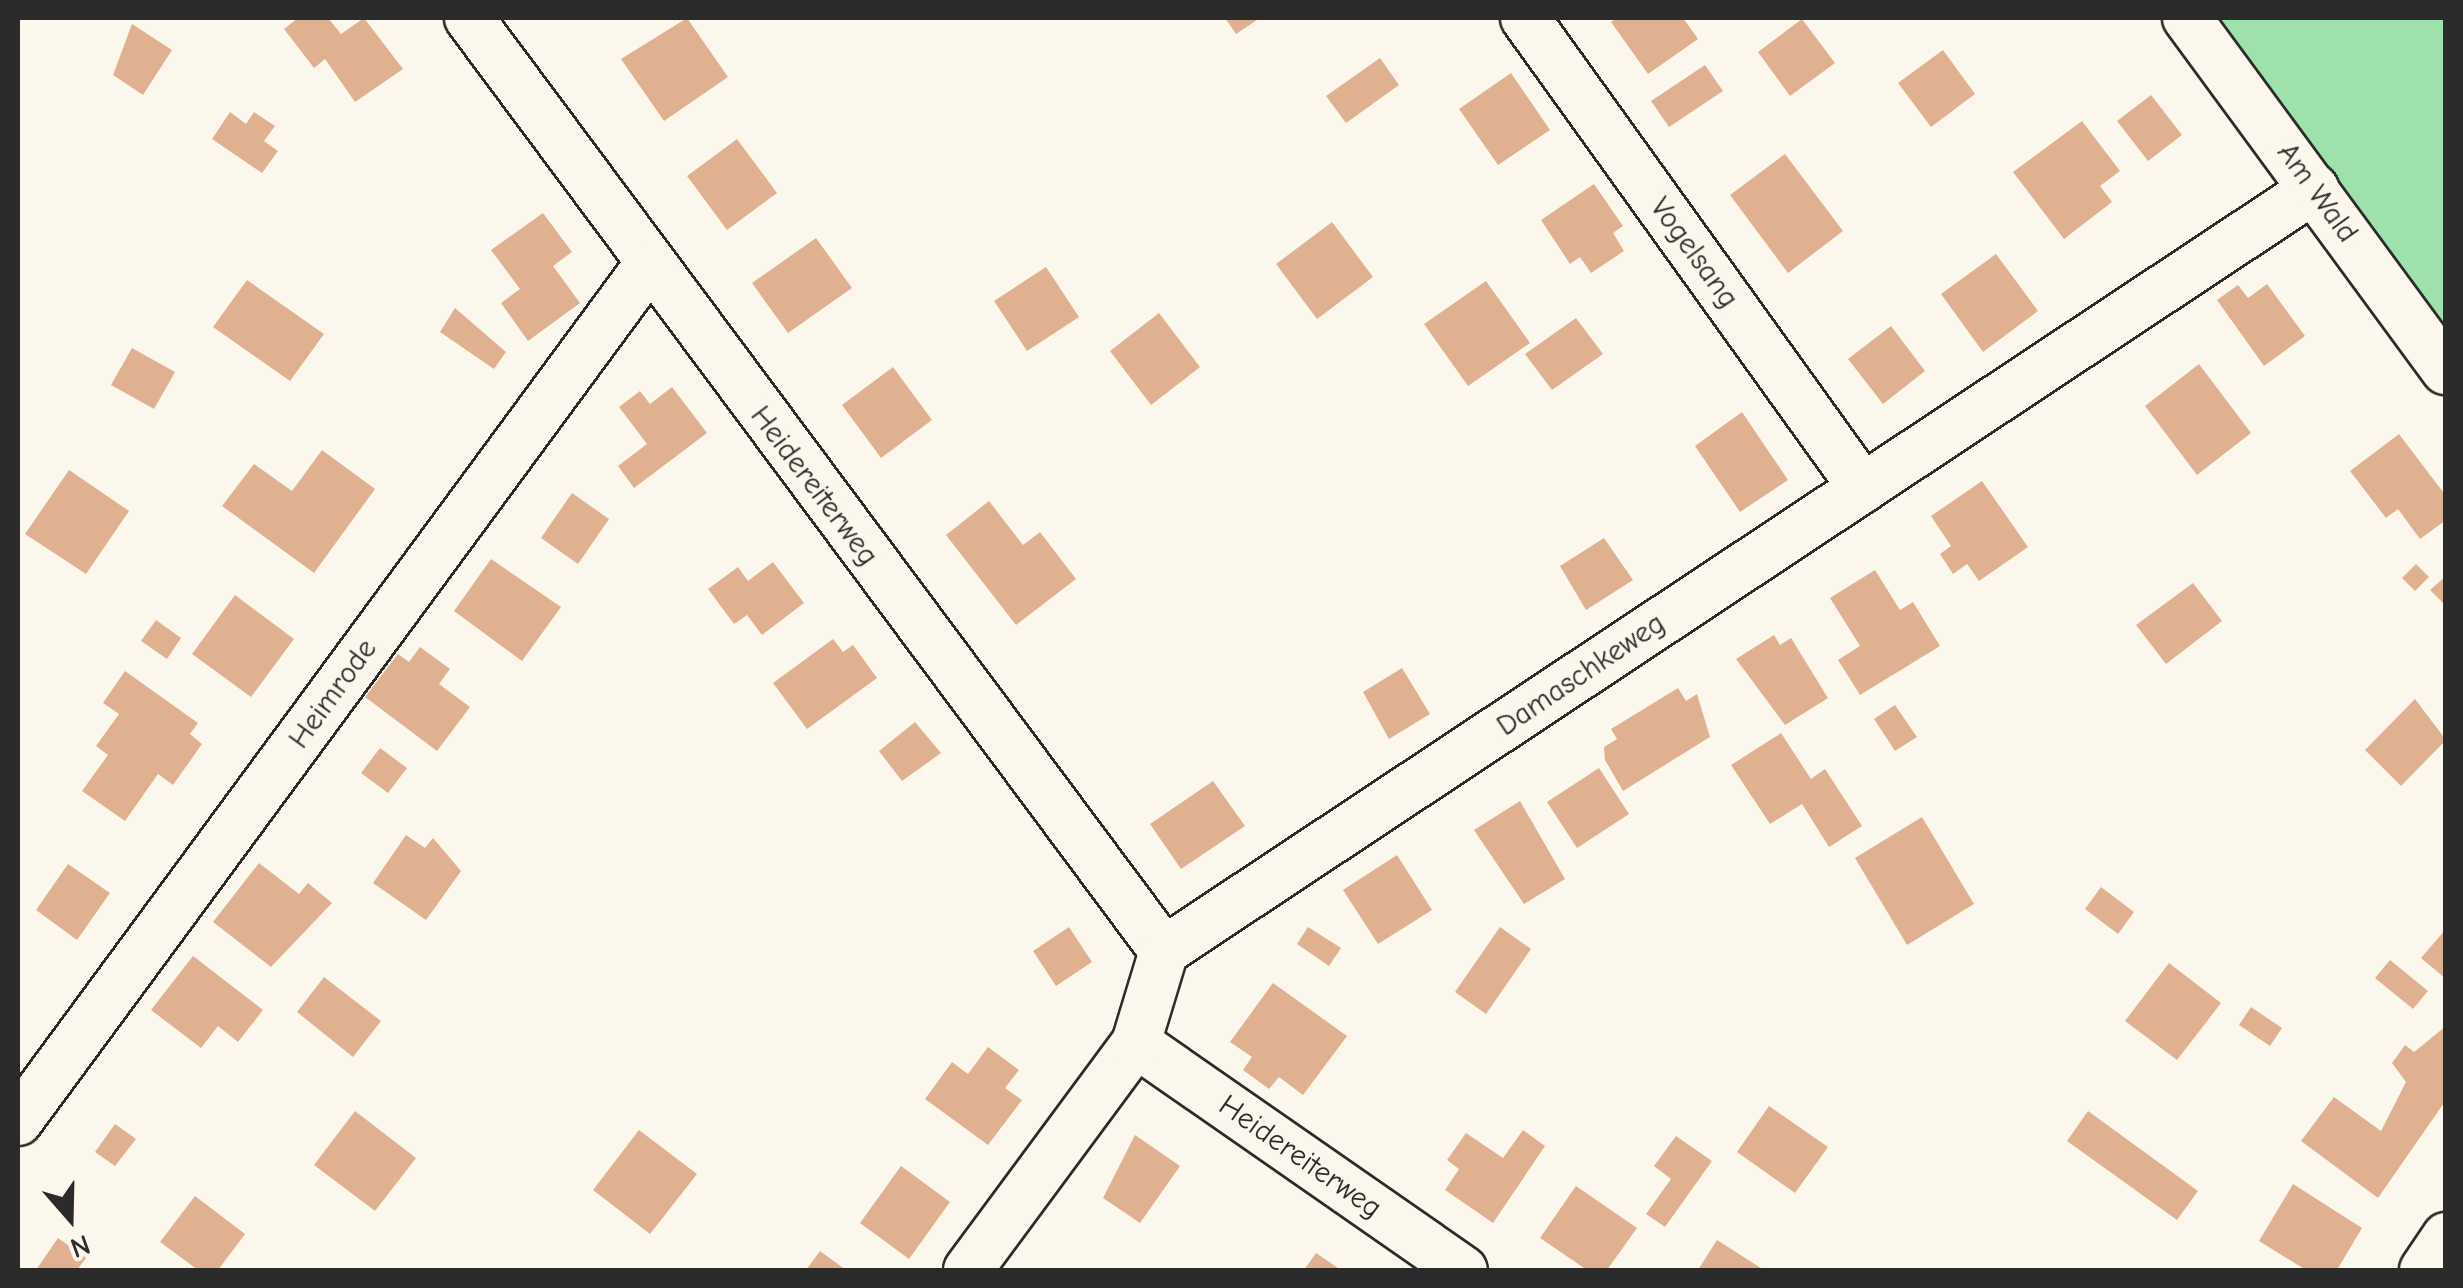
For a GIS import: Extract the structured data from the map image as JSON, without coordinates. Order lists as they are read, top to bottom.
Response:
{
  "streets": {
    "street": [
      "Am Wald",
      "Vogelsang",
      "Heidereiterweg",
      "Damaschkeweg",
      "Heimrode"
    ]
  },
  "crossings": [
    ["Am Wald", "Damaschkeweg"],
    ["Vogelsang", "Damaschkeweg"],
    ["Heidereiterweg", "Damaschkeweg"],
    ["Heidereiterweg", "Heimrode"]
  ],
  "north": "bottom"
}
